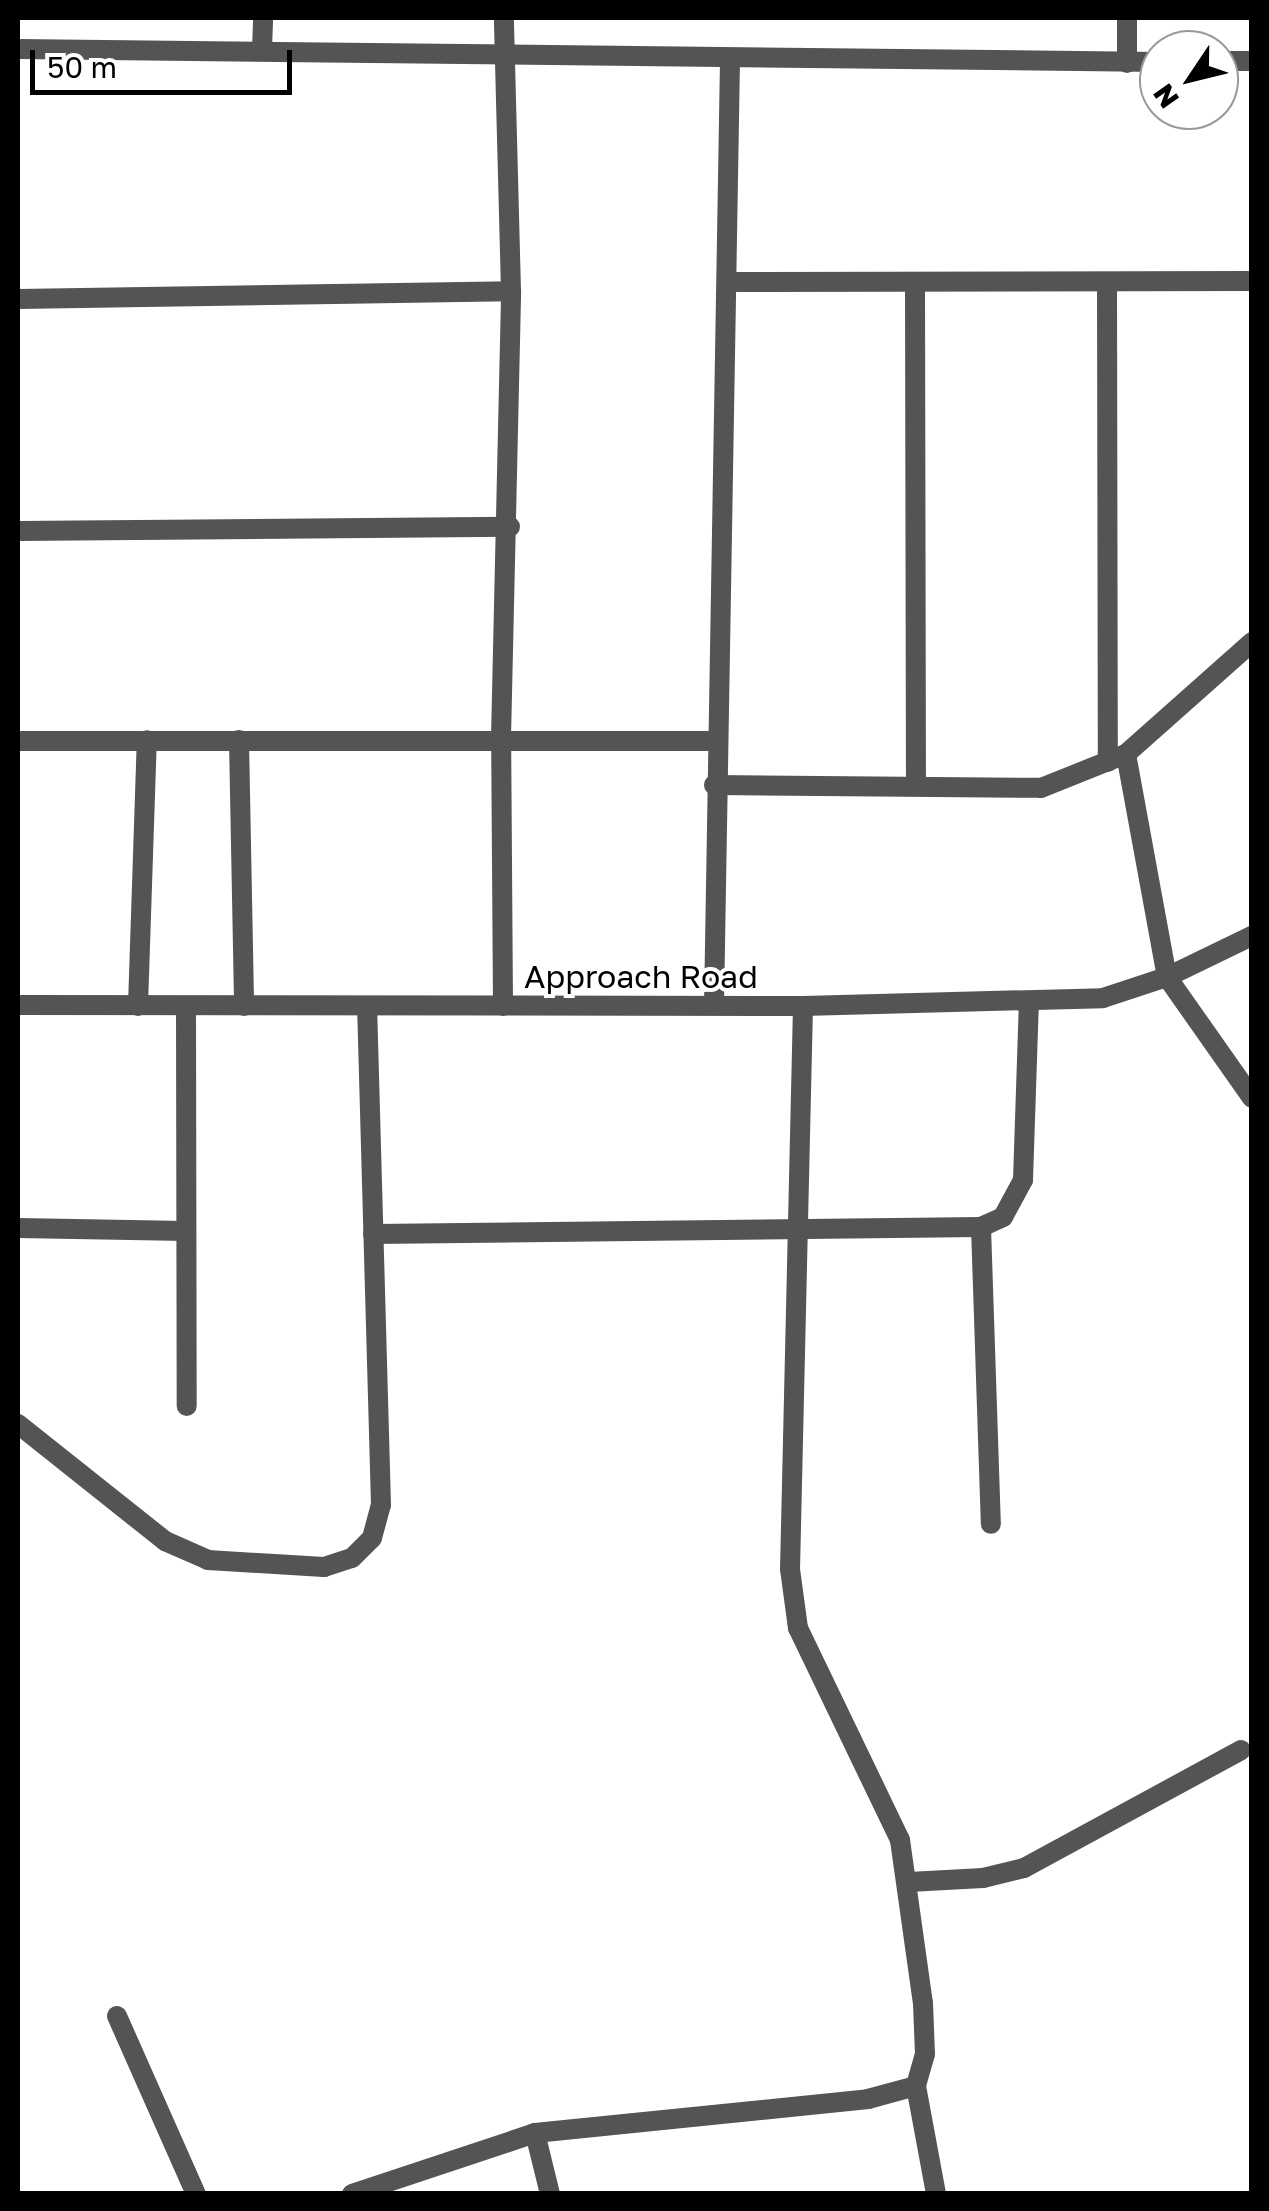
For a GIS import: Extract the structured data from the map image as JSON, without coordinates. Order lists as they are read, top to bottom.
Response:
{
  "streets": {
    "street": ["Approach Road"]
  },
  "scale_bar": "50 m",
  "north": "bottom left"
}
